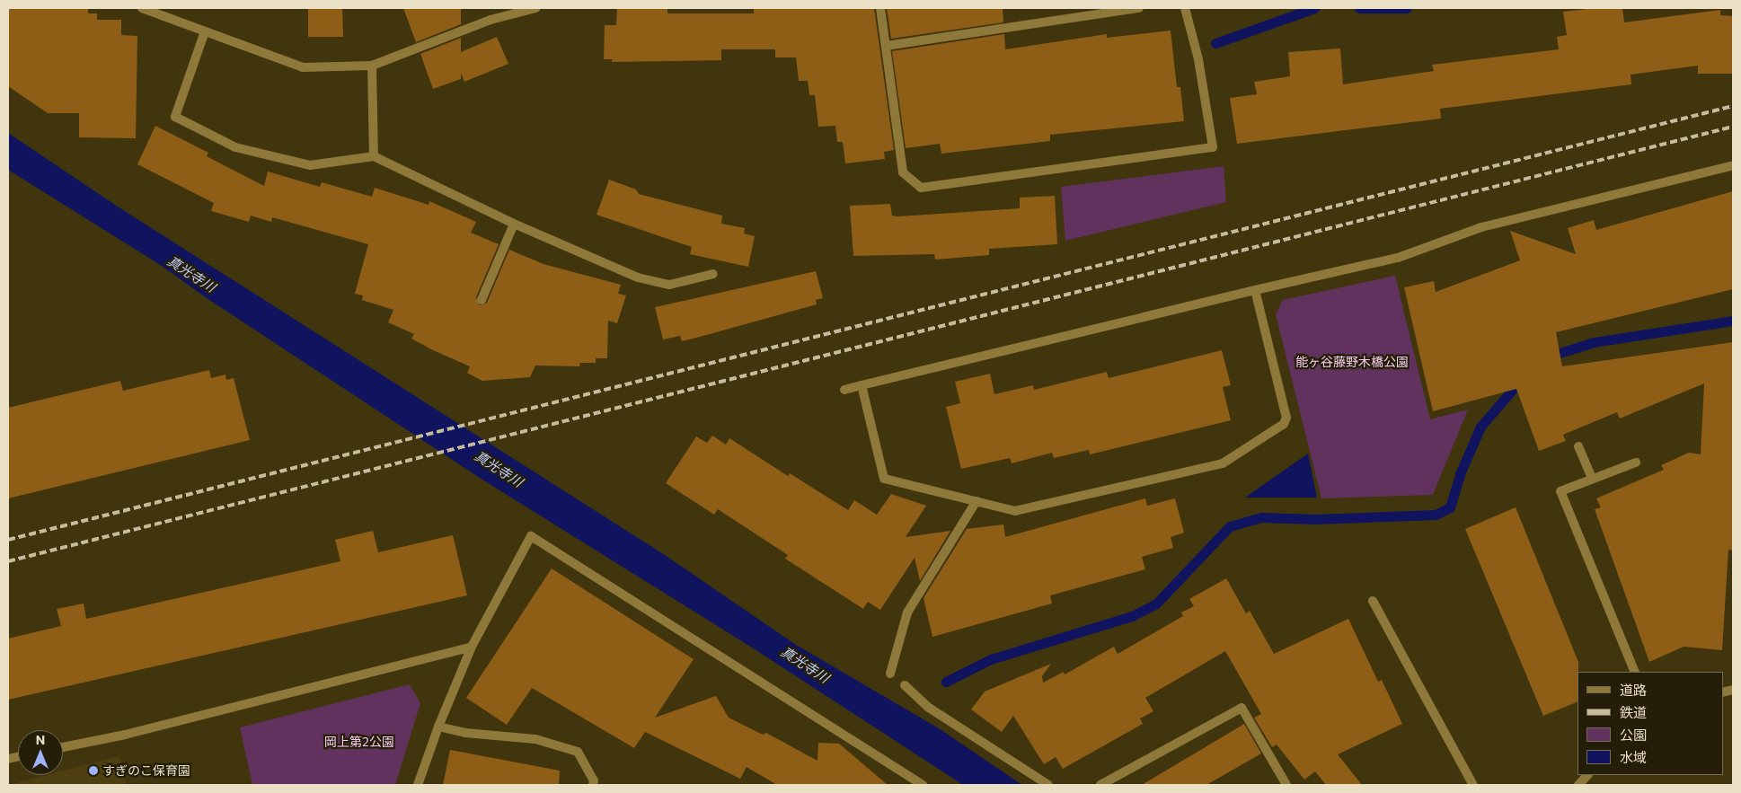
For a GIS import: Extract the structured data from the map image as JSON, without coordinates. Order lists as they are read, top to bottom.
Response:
{
  "water": ["真光寺川"],
  "parks": ["能ヶ谷藤野木橋公園", "岡上第2公園"],
  "places": ["すぎのこ保育園"],
  "legend": [
    "道路",
    "鉄道",
    "公園",
    "水域"
  ],
  "north": "top"
}
